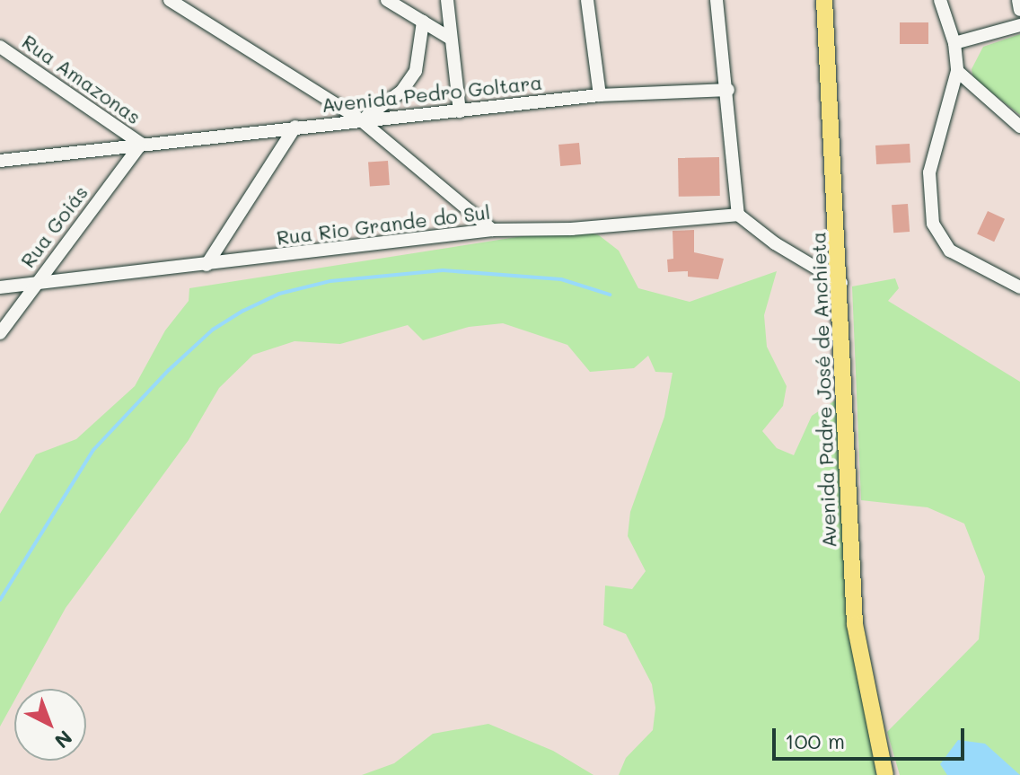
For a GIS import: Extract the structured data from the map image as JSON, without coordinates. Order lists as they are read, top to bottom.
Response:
{
  "streets": {
    "main road": ["Avenida Padre José de Anchieta"],
    "street": [
      "Rua Amazonas",
      "Avenida Pedro Goltara",
      "Rua Rio Grande do Sul",
      "Rua Goiás"
    ]
  },
  "crossings": [
    ["Rua Amazonas", "Avenida Pedro Goltara"],
    ["Rua Amazonas", "Rua Goiás"],
    ["Avenida Pedro Goltara", "Rua Goiás"],
    ["Rua Rio Grande do Sul", "Rua Goiás"]
  ],
  "scale_bar": "100 m",
  "north": "bottom right"
}
